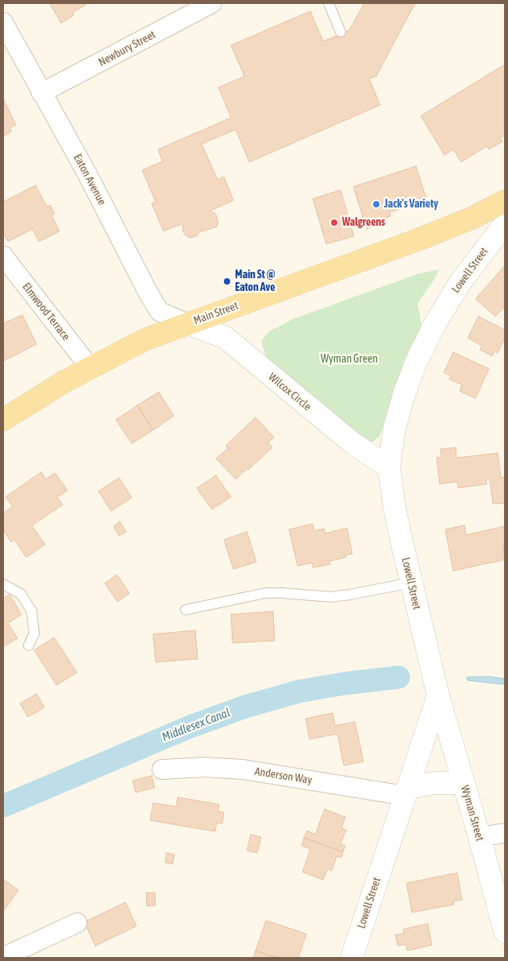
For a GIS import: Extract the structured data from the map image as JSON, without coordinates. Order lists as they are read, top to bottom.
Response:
{
  "streets": {
    "main road": ["Main Street"],
    "street": [
      "Newbury Street",
      "Eaton Avenue",
      "Lowell Street",
      "Elmwood Terrace",
      "Wilcox Circle",
      "Anderson Way",
      "Wyman Street"
    ]
  },
  "crossings": [
    ["Newbury Street", "Eaton Avenue"],
    ["Eaton Avenue", "Main Street"],
    ["Eaton Avenue", "Wilcox Circle"],
    ["Lowell Street", "Wilcox Circle"],
    ["Lowell Street", "Anderson Way"],
    ["Lowell Street", "Wyman Street"],
    ["Elmwood Terrace", "Main Street"],
    ["Main Street", "Wilcox Circle"]
  ],
  "water": ["Middlesex Canal"],
  "parks": ["Wyman Green"],
  "places": ["Jack's Variety", "Walgreens", "Main St @ Eaton Ave"]
}
